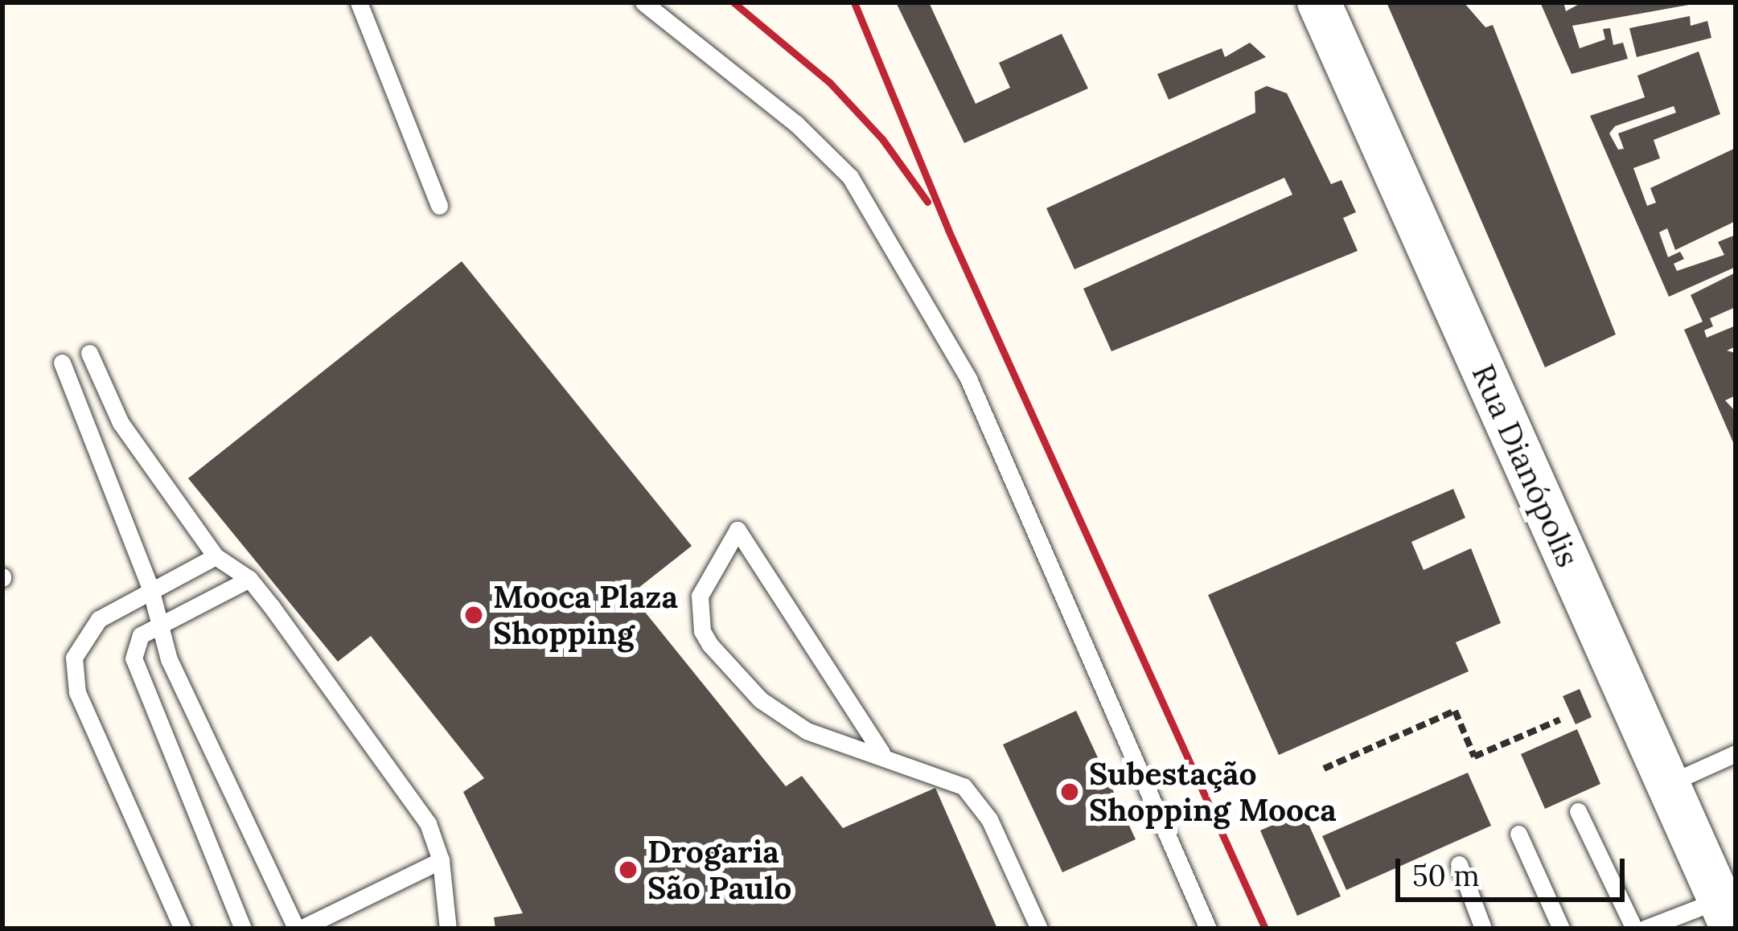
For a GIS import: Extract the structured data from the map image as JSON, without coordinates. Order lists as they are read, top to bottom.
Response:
{
  "streets": {
    "street": ["Rua Dianópolis"]
  },
  "places": ["Mooca Plaza Shopping", "Subestação Shopping Mooca", "Drogaria São Paulo"],
  "scale_bar": "50 m"
}
